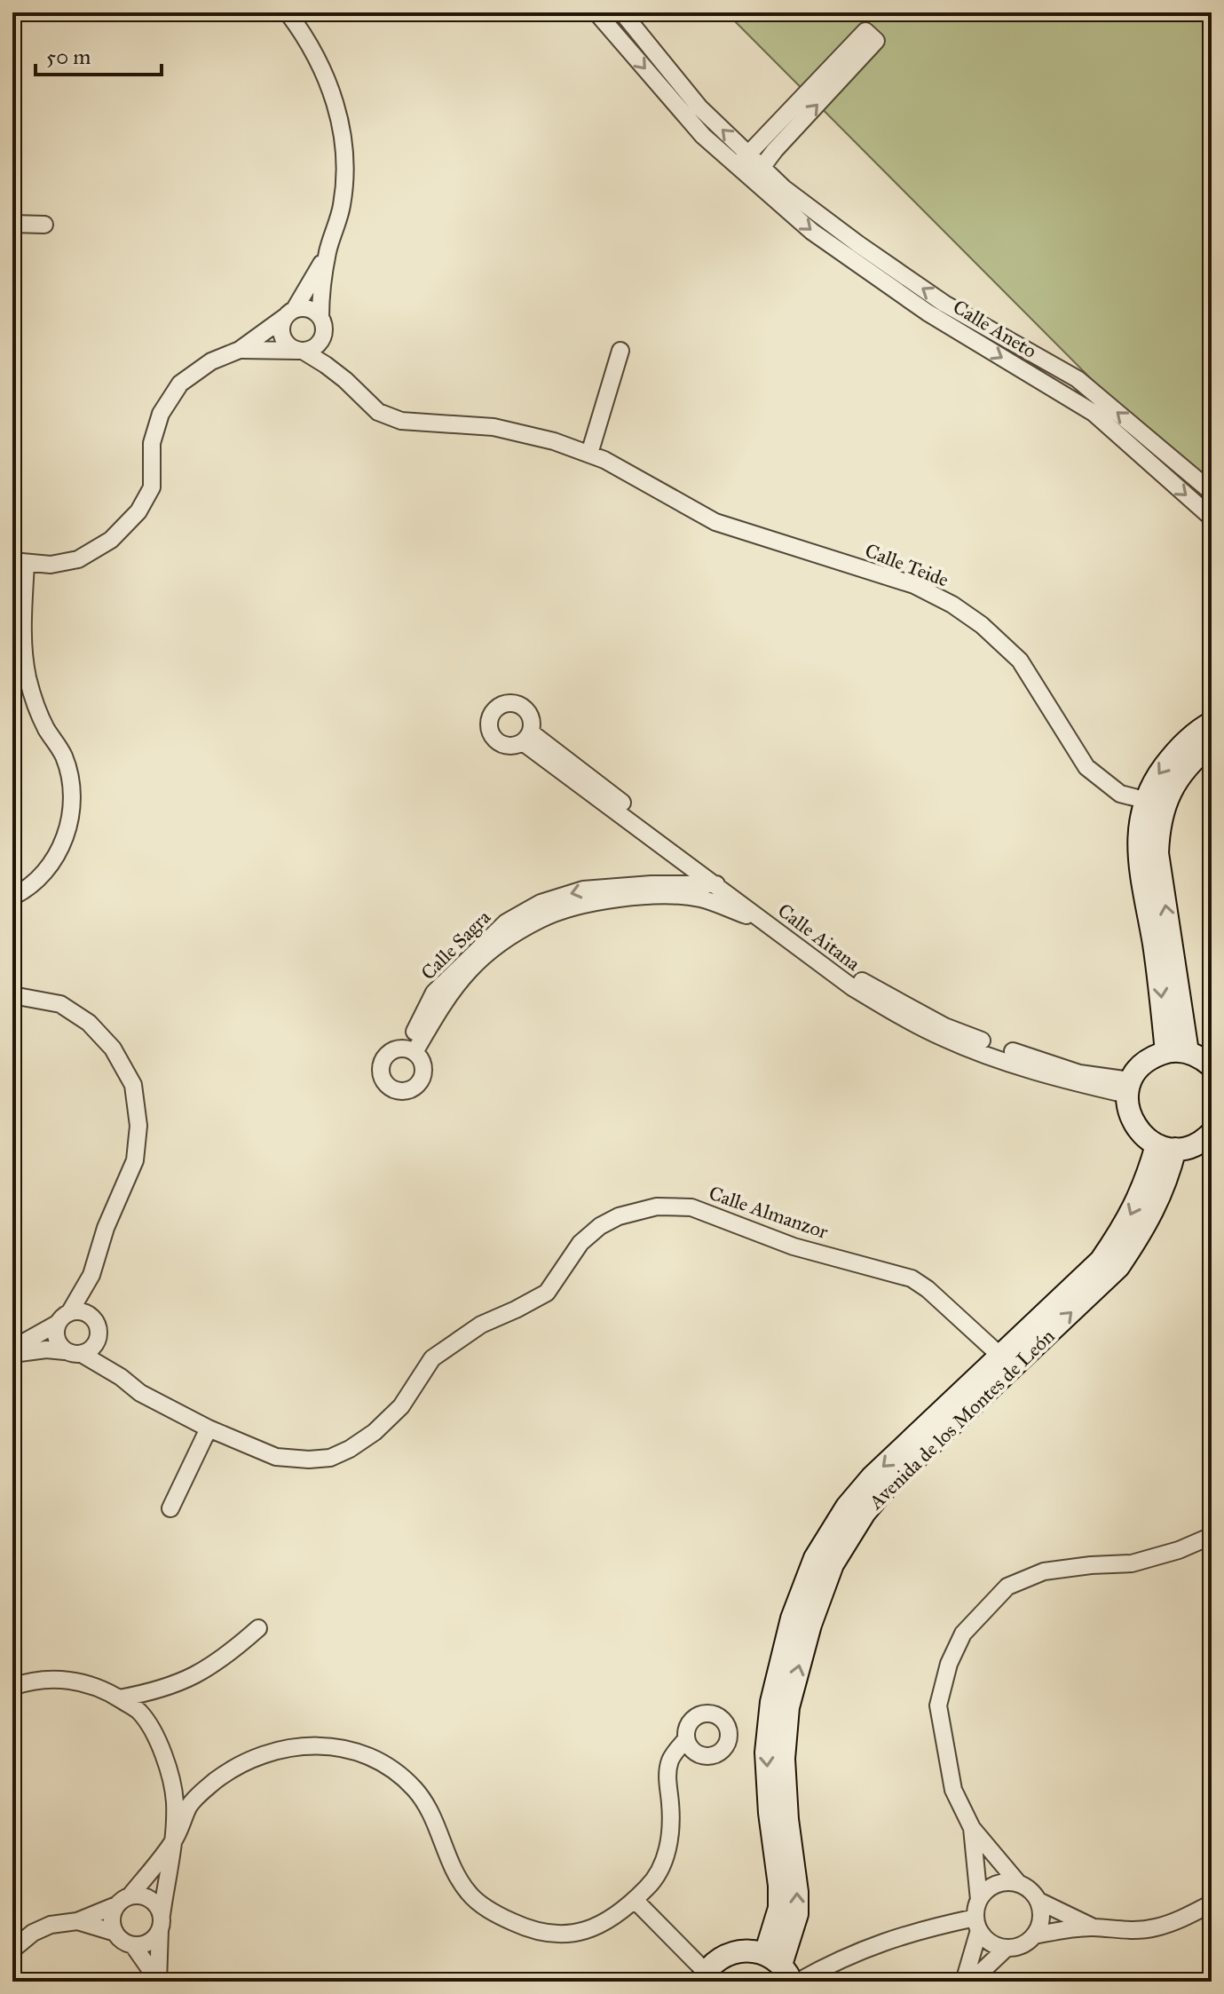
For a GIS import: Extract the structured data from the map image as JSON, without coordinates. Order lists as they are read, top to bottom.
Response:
{
  "streets": {
    "street": [
      "Calle Aneto",
      "Calle Teide",
      "Calle Aitana",
      "Calle Sagra",
      "Calle Almanzor",
      "Avenida de los Montes de León"
    ]
  },
  "crossings": [
    ["Calle Aitana", "Calle Sagra"],
    ["Calle Almanzor", "Avenida de los Montes de León"]
  ],
  "scale_bar": "50 m"
}
